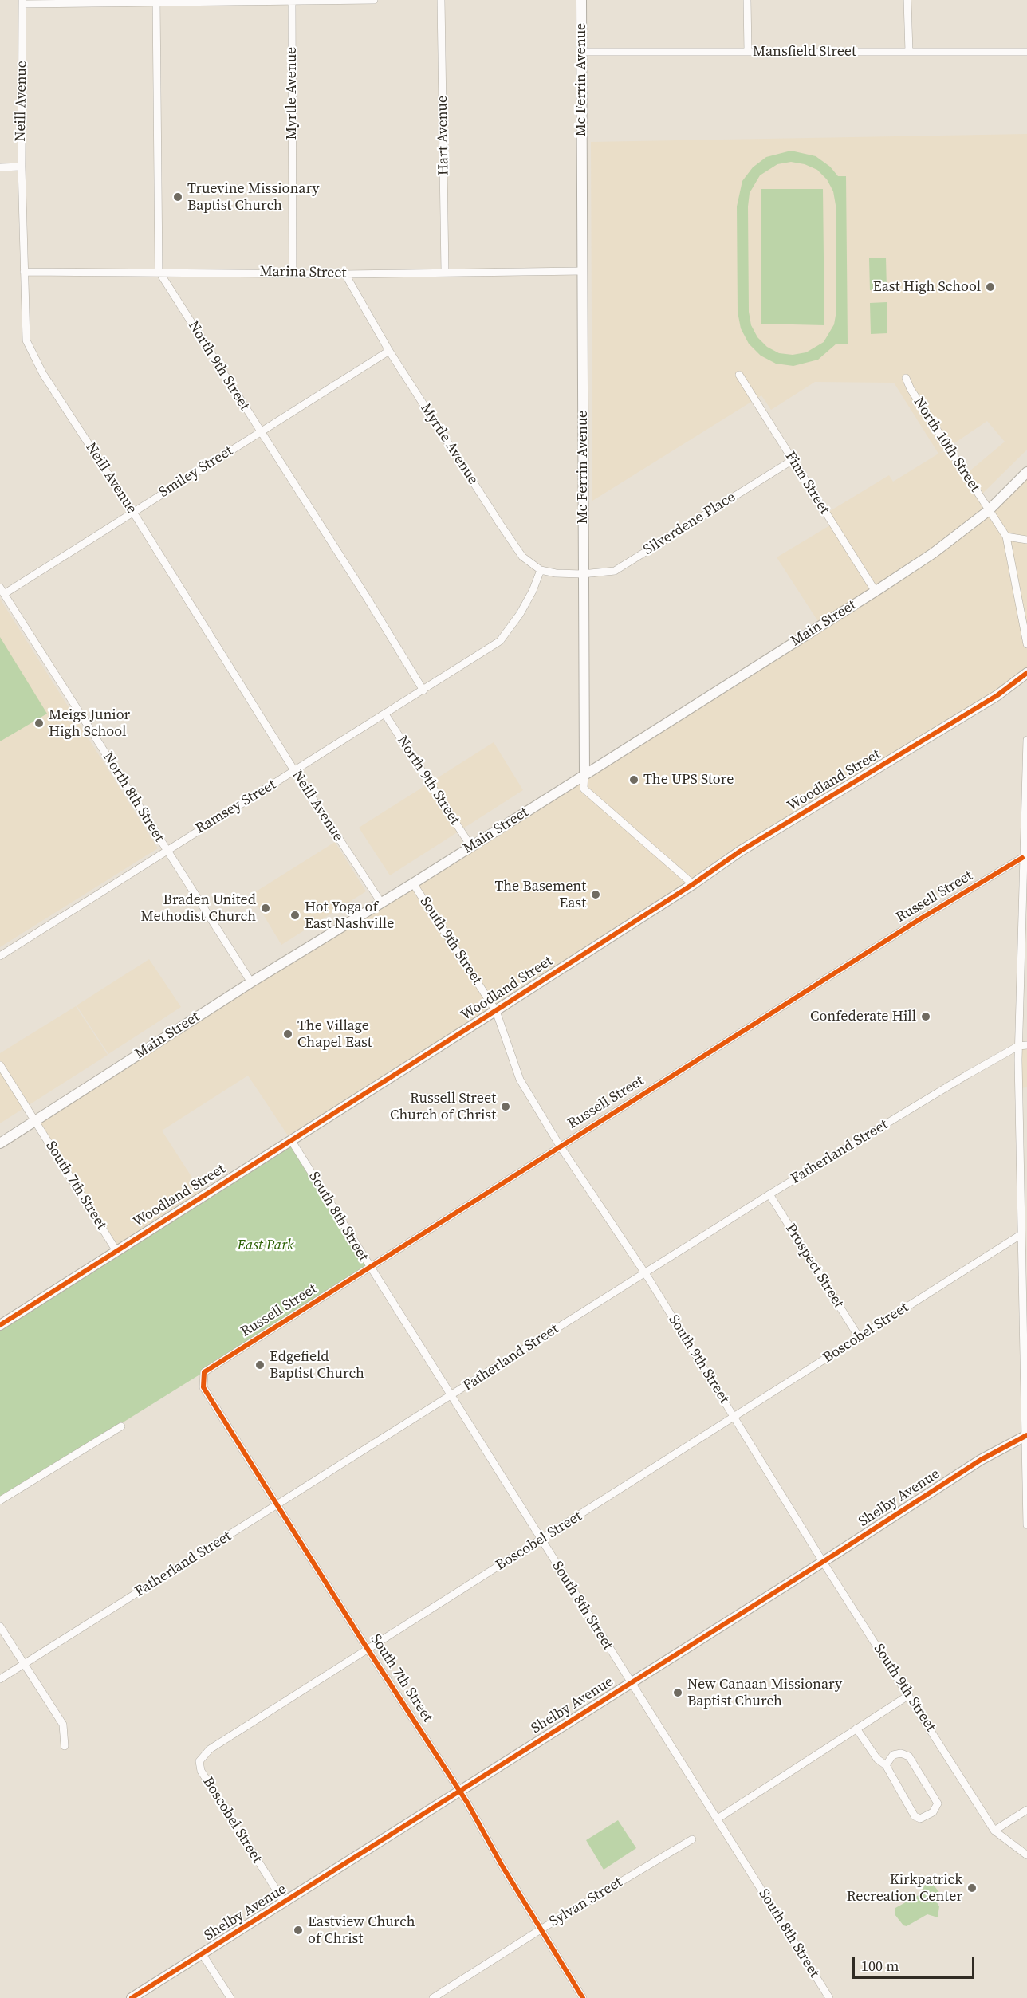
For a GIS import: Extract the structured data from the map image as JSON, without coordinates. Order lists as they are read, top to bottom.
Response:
{
  "streets": {
    "street": [
      "Mansfield Street",
      "Mc Ferrin Avenue",
      "Myrtle Avenue",
      "Neill Avenue",
      "Hart Avenue",
      "Marina Street",
      "North 9th Street",
      "North 10th Street",
      "Smiley Street",
      "Finn Street",
      "Silverdene Place",
      "Main Street",
      "Woodland Street",
      "North 8th Street",
      "Ramsey Street",
      "Russell Street",
      "South 9th Street",
      "Fatherland Street",
      "South 7th Street",
      "South 8th Street",
      "Prospect Street",
      "Boscobel Street",
      "Shelby Avenue",
      "Sylvan Street"
    ]
  },
  "crossings": [
    ["Mansfield Street", "Mc Ferrin Avenue"],
    ["Mc Ferrin Avenue", "Myrtle Avenue"],
    ["Mc Ferrin Avenue", "Marina Street"],
    ["Mc Ferrin Avenue", "Silverdene Place"],
    ["Mc Ferrin Avenue", "Main Street"],
    ["Mc Ferrin Avenue", "Woodland Street"],
    ["Myrtle Avenue", "Marina Street"],
    ["Myrtle Avenue", "Smiley Street"],
    ["Myrtle Avenue", "Silverdene Place"],
    ["Myrtle Avenue", "Ramsey Street"],
    ["Neill Avenue", "Marina Street"],
    ["Neill Avenue", "Smiley Street"],
    ["Neill Avenue", "Main Street"],
    ["Neill Avenue", "Ramsey Street"],
    ["Hart Avenue", "Marina Street"],
    ["Marina Street", "North 9th Street"],
    ["North 9th Street", "Smiley Street"],
    ["North 9th Street", "Main Street"],
    ["North 9th Street", "Ramsey Street"],
    ["North 10th Street", "Main Street"],
    ["Smiley Street", "North 8th Street"],
    ["Finn Street", "Silverdene Place"],
    ["Finn Street", "Main Street"],
    ["Main Street", "North 8th Street"],
    ["Main Street", "South 9th Street"],
    ["Main Street", "South 7th Street"],
    ["Woodland Street", "South 9th Street"],
    ["Woodland Street", "South 7th Street"],
    ["Woodland Street", "South 8th Street"],
    ["North 8th Street", "Ramsey Street"],
    ["Russell Street", "South 9th Street"],
    ["Russell Street", "South 7th Street"],
    ["Russell Street", "South 8th Street"],
    ["South 9th Street", "Fatherland Street"],
    ["South 9th Street", "Boscobel Street"],
    ["South 9th Street", "Shelby Avenue"],
    ["Fatherland Street", "South 7th Street"],
    ["Fatherland Street", "South 8th Street"],
    ["Fatherland Street", "Prospect Street"],
    ["South 7th Street", "Boscobel Street"],
    ["South 7th Street", "Shelby Avenue"],
    ["South 7th Street", "Sylvan Street"],
    ["South 8th Street", "Boscobel Street"],
    ["South 8th Street", "Shelby Avenue"],
    ["Prospect Street", "Boscobel Street"],
    ["Boscobel Street", "Shelby Avenue"]
  ],
  "parks": ["East Park"],
  "places": [
    "Truevine Missionary Baptist Church",
    "East High School",
    "Meigs Junior High School",
    "The UPS Store",
    "The Basement East",
    "Braden United Methodist Church",
    "Hot Yoga of East Nashville",
    "Confederate Hill",
    "The Village Chapel East",
    "Russell Street Church of Christ",
    "Edgefield Baptist Church",
    "New Canaan Missionary Baptist Church",
    "Kirkpatrick Recreation Center",
    "Eastview Church of Christ"
  ],
  "scale_bar": "100 m"
}
